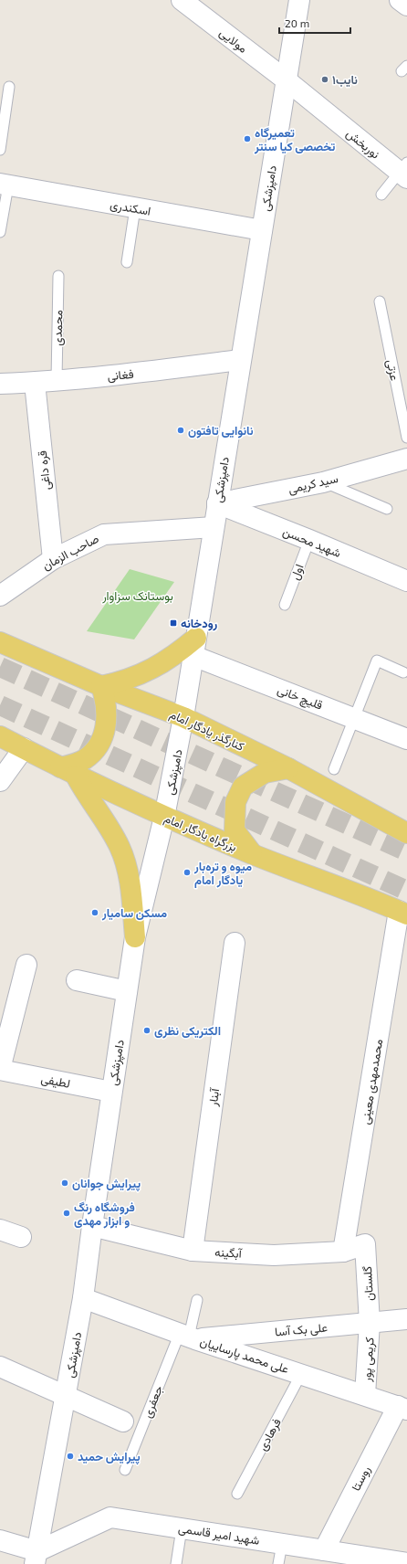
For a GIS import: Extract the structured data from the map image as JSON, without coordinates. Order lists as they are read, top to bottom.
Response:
{
  "streets": {
    "main road": ["کنارگذر یادگار امام", "بزرگراه یادگار امام"],
    "street": [
      "مولایی",
      "نوربخش",
      "دامپزشکی",
      "اسکندری",
      "فغانی",
      "قره داغی",
      "سید کریمی",
      "شهید محسن",
      "صاحب الزمان",
      "قلیچ خانی",
      "لطیفی",
      "محمدمهدی معینی",
      "آبنار",
      "آبگینه",
      "گلستان",
      "علی بک آسا",
      "علی محمد پارساییان",
      "کریمی پور",
      "روستا",
      "شهید امیر قاسمی"
    ],
    "lane": [
      "محمدی",
      "عزتی",
      "اول",
      "جعفری",
      "فرهادی"
    ]
  },
  "crossings": [
    ["مولایی", "نوربخش"],
    ["مولایی", "دامپزشکی"],
    ["نوربخش", "دامپزشکی"],
    ["دامپزشکی", "اسکندری"],
    ["دامپزشکی", "فغانی"],
    ["دامپزشکی", "سید کریمی"],
    ["دامپزشکی", "شهید محسن"],
    ["دامپزشکی", "صاحب الزمان"],
    ["دامپزشکی", "قلیچ خانی"],
    ["دامپزشکی", "کنارگذر یادگار امام"],
    ["دامپزشکی", "بزرگراه یادگار امام"],
    ["دامپزشکی", "لطیفی"],
    ["دامپزشکی", "آبگینه"],
    ["دامپزشکی", "علی محمد پارساییان"],
    ["دامپزشکی", "شهید امیر قاسمی"],
    ["محمدی", "فغانی"],
    ["فغانی", "قره داغی"],
    ["قره داغی", "صاحب الزمان"],
    ["سید کریمی", "شهید محسن"],
    ["شهید محسن", "اول"],
    ["بزرگراه یادگار امام", "محمدمهدی معینی"],
    ["محمدمهدی معینی", "آبگینه"],
    ["آبنار", "آبگینه"],
    ["آبگینه", "گلستان"],
    ["گلستان", "علی بک آسا"],
    ["گلستان", "کریمی پور"],
    ["علی بک آسا", "علی محمد پارساییان"],
    ["علی بک آسا", "کریمی پور"],
    ["علی بک آسا", "جعفری"],
    ["علی محمد پارساییان", "کریمی پور"],
    ["علی محمد پارساییان", "جعفری"],
    ["علی محمد پارساییان", "فرهادی"],
    ["علی محمد پارساییان", "روستا"],
    ["روستا", "شهید امیر قاسمی"]
  ],
  "parks": ["بوستانک سزاوار"],
  "places": {
    "other": [
      "نایب۱",
      "تعمیرگاه تخصصی کیا سنتر",
      "نانوایی تافتون",
      "میوه و تره‌بار یادگار امام",
      "مسکن سامیار",
      "الکتریکی نظری",
      "پیرایش جوانان",
      "فروشگاه رنگ و ابزار مهدی",
      "پیرایش حمید"
    ],
    "transit": ["رودخانه"]
  },
  "scale_bar": "20 m"
}
